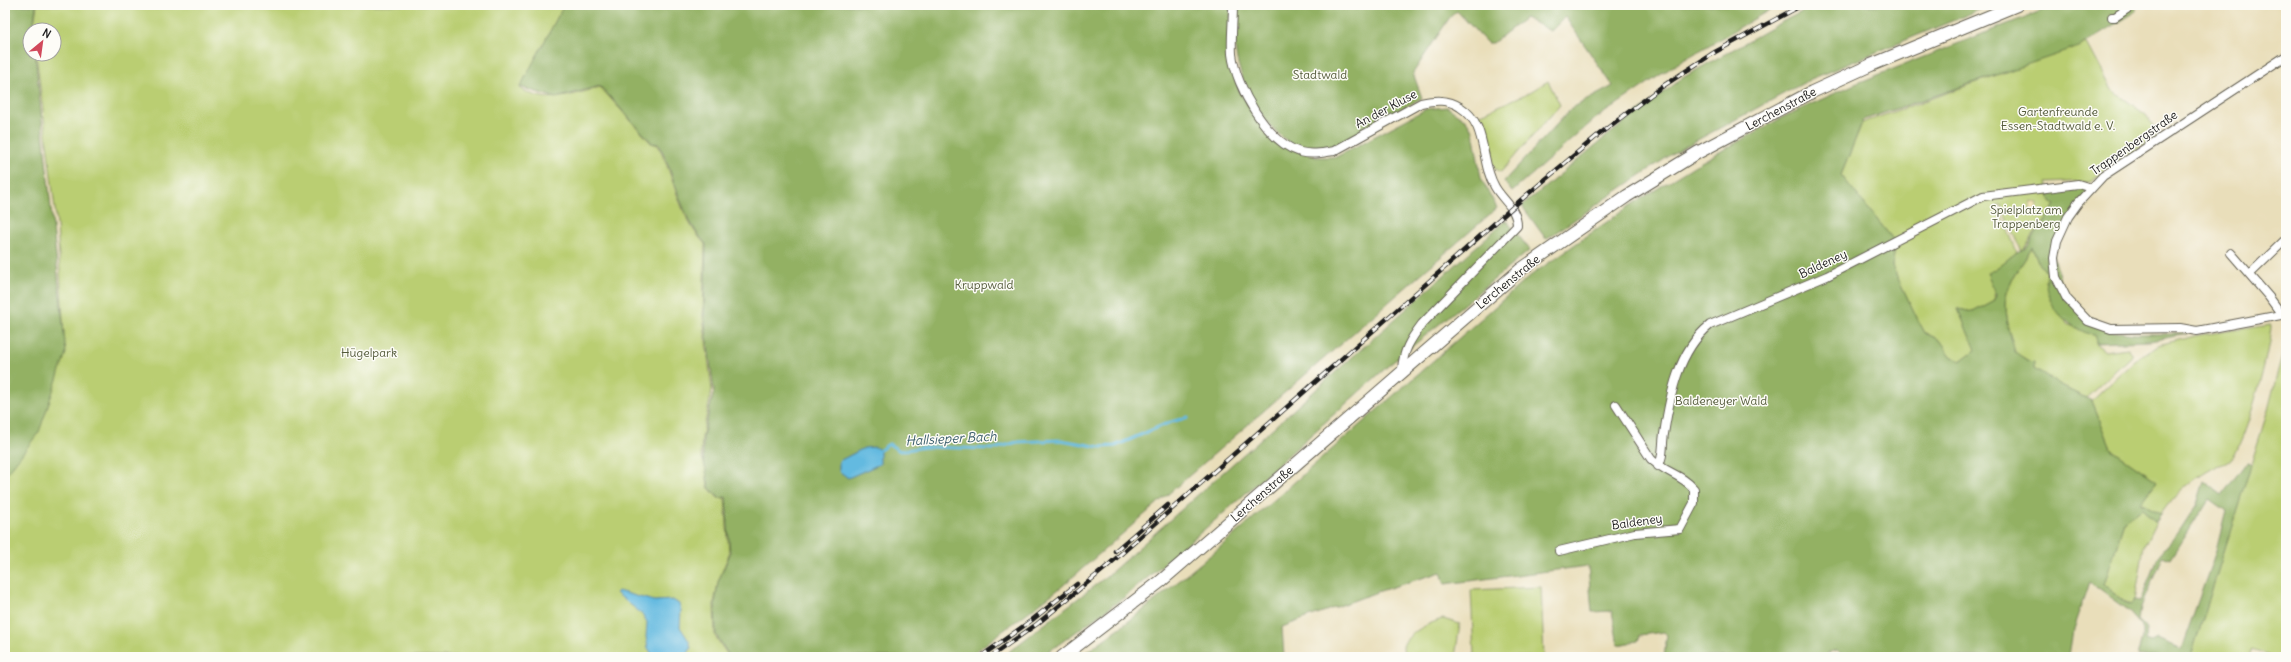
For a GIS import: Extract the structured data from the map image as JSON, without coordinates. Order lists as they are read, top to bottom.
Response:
{
  "streets": {
    "main road": ["Lerchenstraße"],
    "street": ["An der Kluse", "Trappenbergstraße", "Baldeney"]
  },
  "crossings": [
    ["An der Kluse", "Lerchenstraße"],
    ["Trappenbergstraße", "Baldeney"]
  ],
  "water": ["Hallsieper Bach"],
  "parks": [
    "Stadtwald",
    "Gartenfreunde Essen-Stadtwald e. V.",
    "Spielplatz am Trappenberg",
    "Kruppwald",
    "Hügelpark",
    "Baldeneyer Wald"
  ],
  "north": "top right"
}
